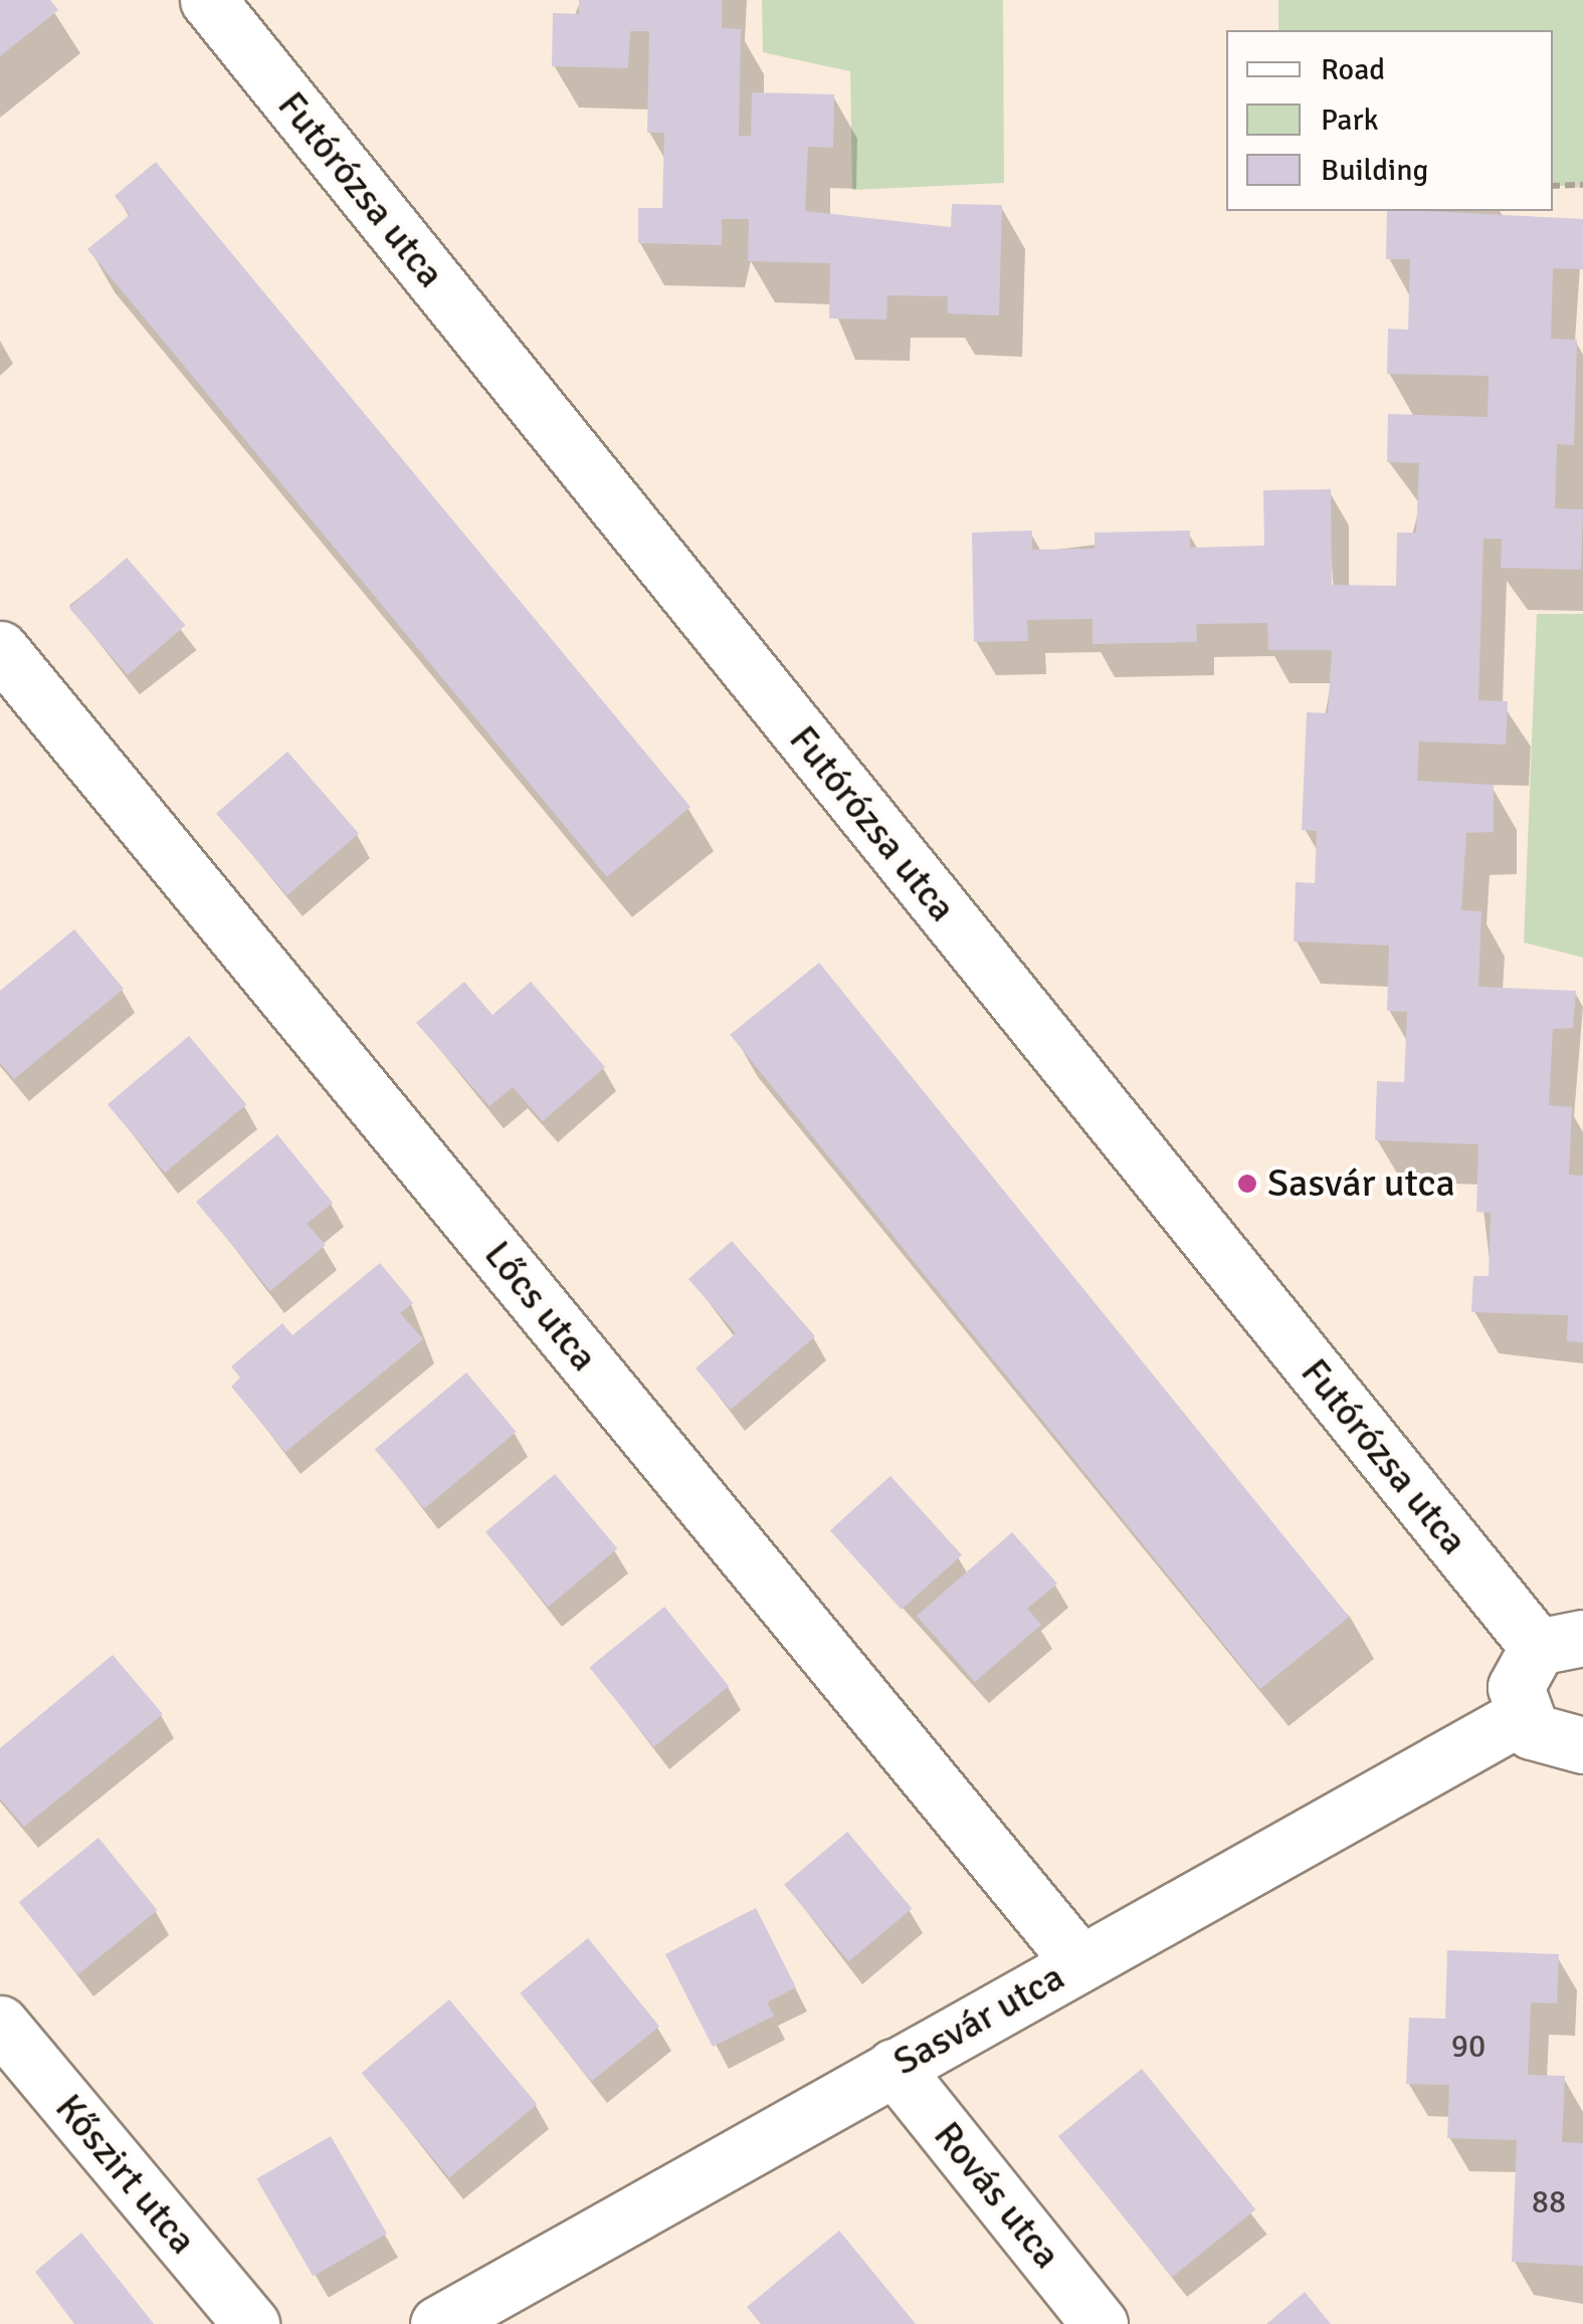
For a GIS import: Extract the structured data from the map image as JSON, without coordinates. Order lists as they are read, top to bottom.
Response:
{
  "streets": {
    "street": [
      "Futórózsa utca",
      "Lőcs utca",
      "Sasvár utca",
      "Kőszirt utca",
      "Rovás utca"
    ]
  },
  "crossings": [
    ["Lőcs utca", "Sasvár utca"],
    ["Sasvár utca", "Rovás utca"]
  ],
  "places": ["Sasvár utca"],
  "house_numbers": ["90", "88"],
  "legend": ["Road", "Park", "Building"]
}
